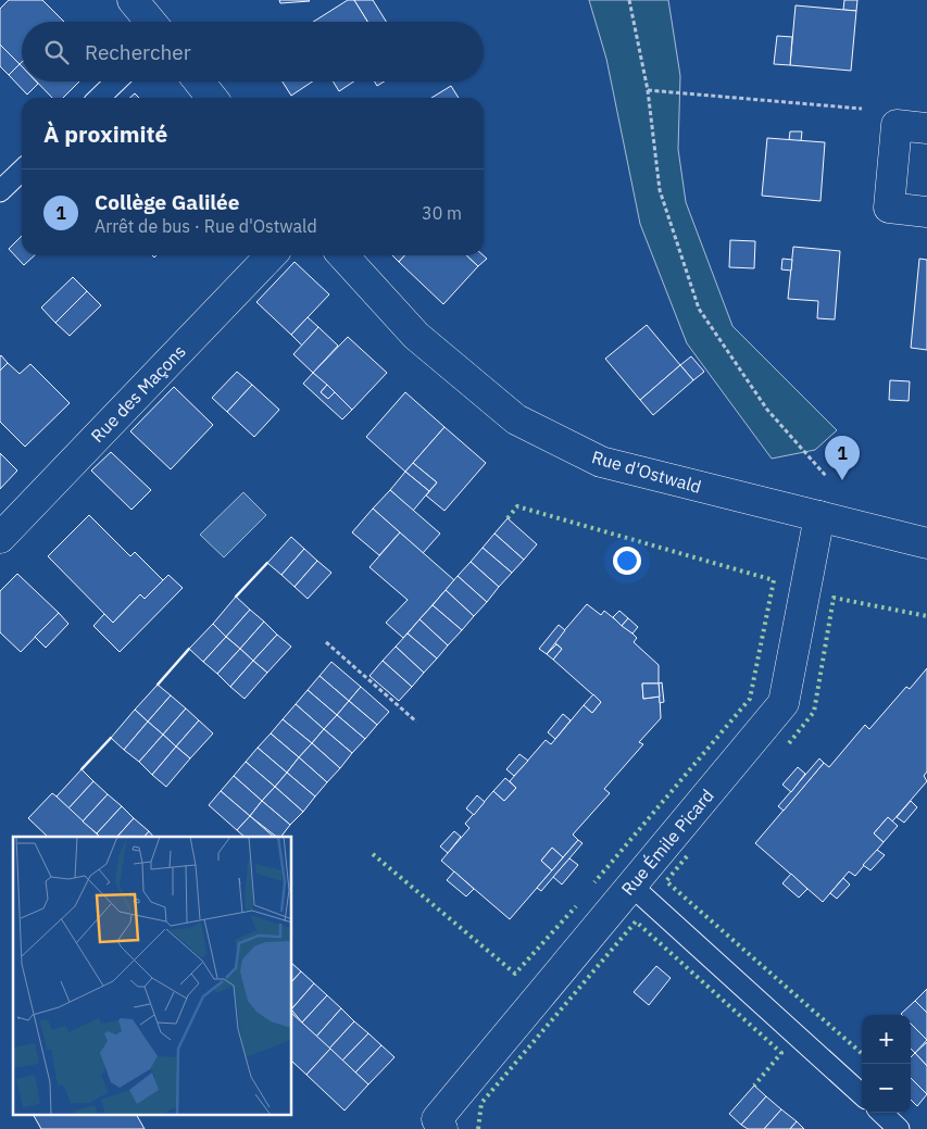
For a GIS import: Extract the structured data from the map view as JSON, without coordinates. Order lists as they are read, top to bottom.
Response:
{
  "streets": {
    "street": ["Rue des Maçons", "Rue d'Ostwald", "Rue Émile Picard"]
  },
  "crossings": [
    ["Rue d'Ostwald", "Rue Émile Picard"]
  ],
  "page": {
    "search": "Rechercher",
    "heading": "À proximité",
    "list": [
      {
        "mark": "1",
        "name": "Collège Galilée",
        "note": "Arrêt de bus · Rue d'Ostwald",
        "value": "30 m"
      }
    ],
    "pins": "1",
    "map_buttons": ["+", "−"]
  }
}
